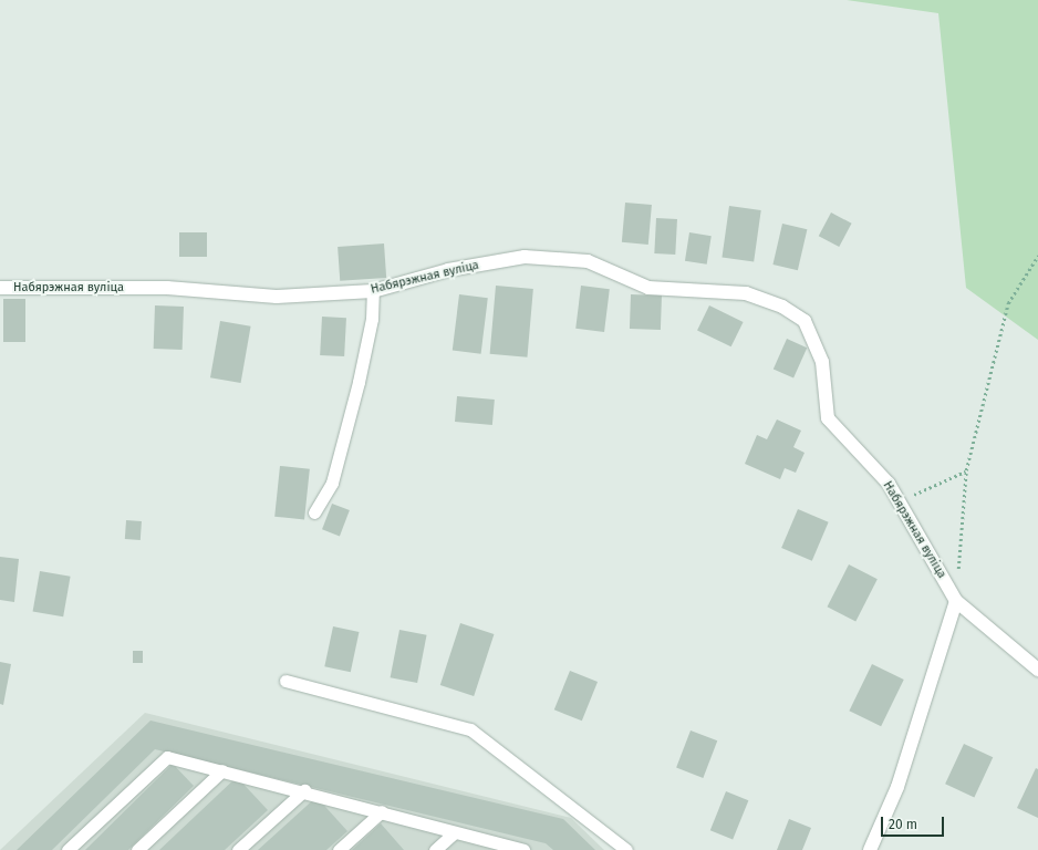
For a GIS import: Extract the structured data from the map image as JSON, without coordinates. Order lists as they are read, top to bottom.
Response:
{
  "streets": {
    "street": ["Набярэжная вуліца"]
  },
  "scale_bar": "20 m"
}
